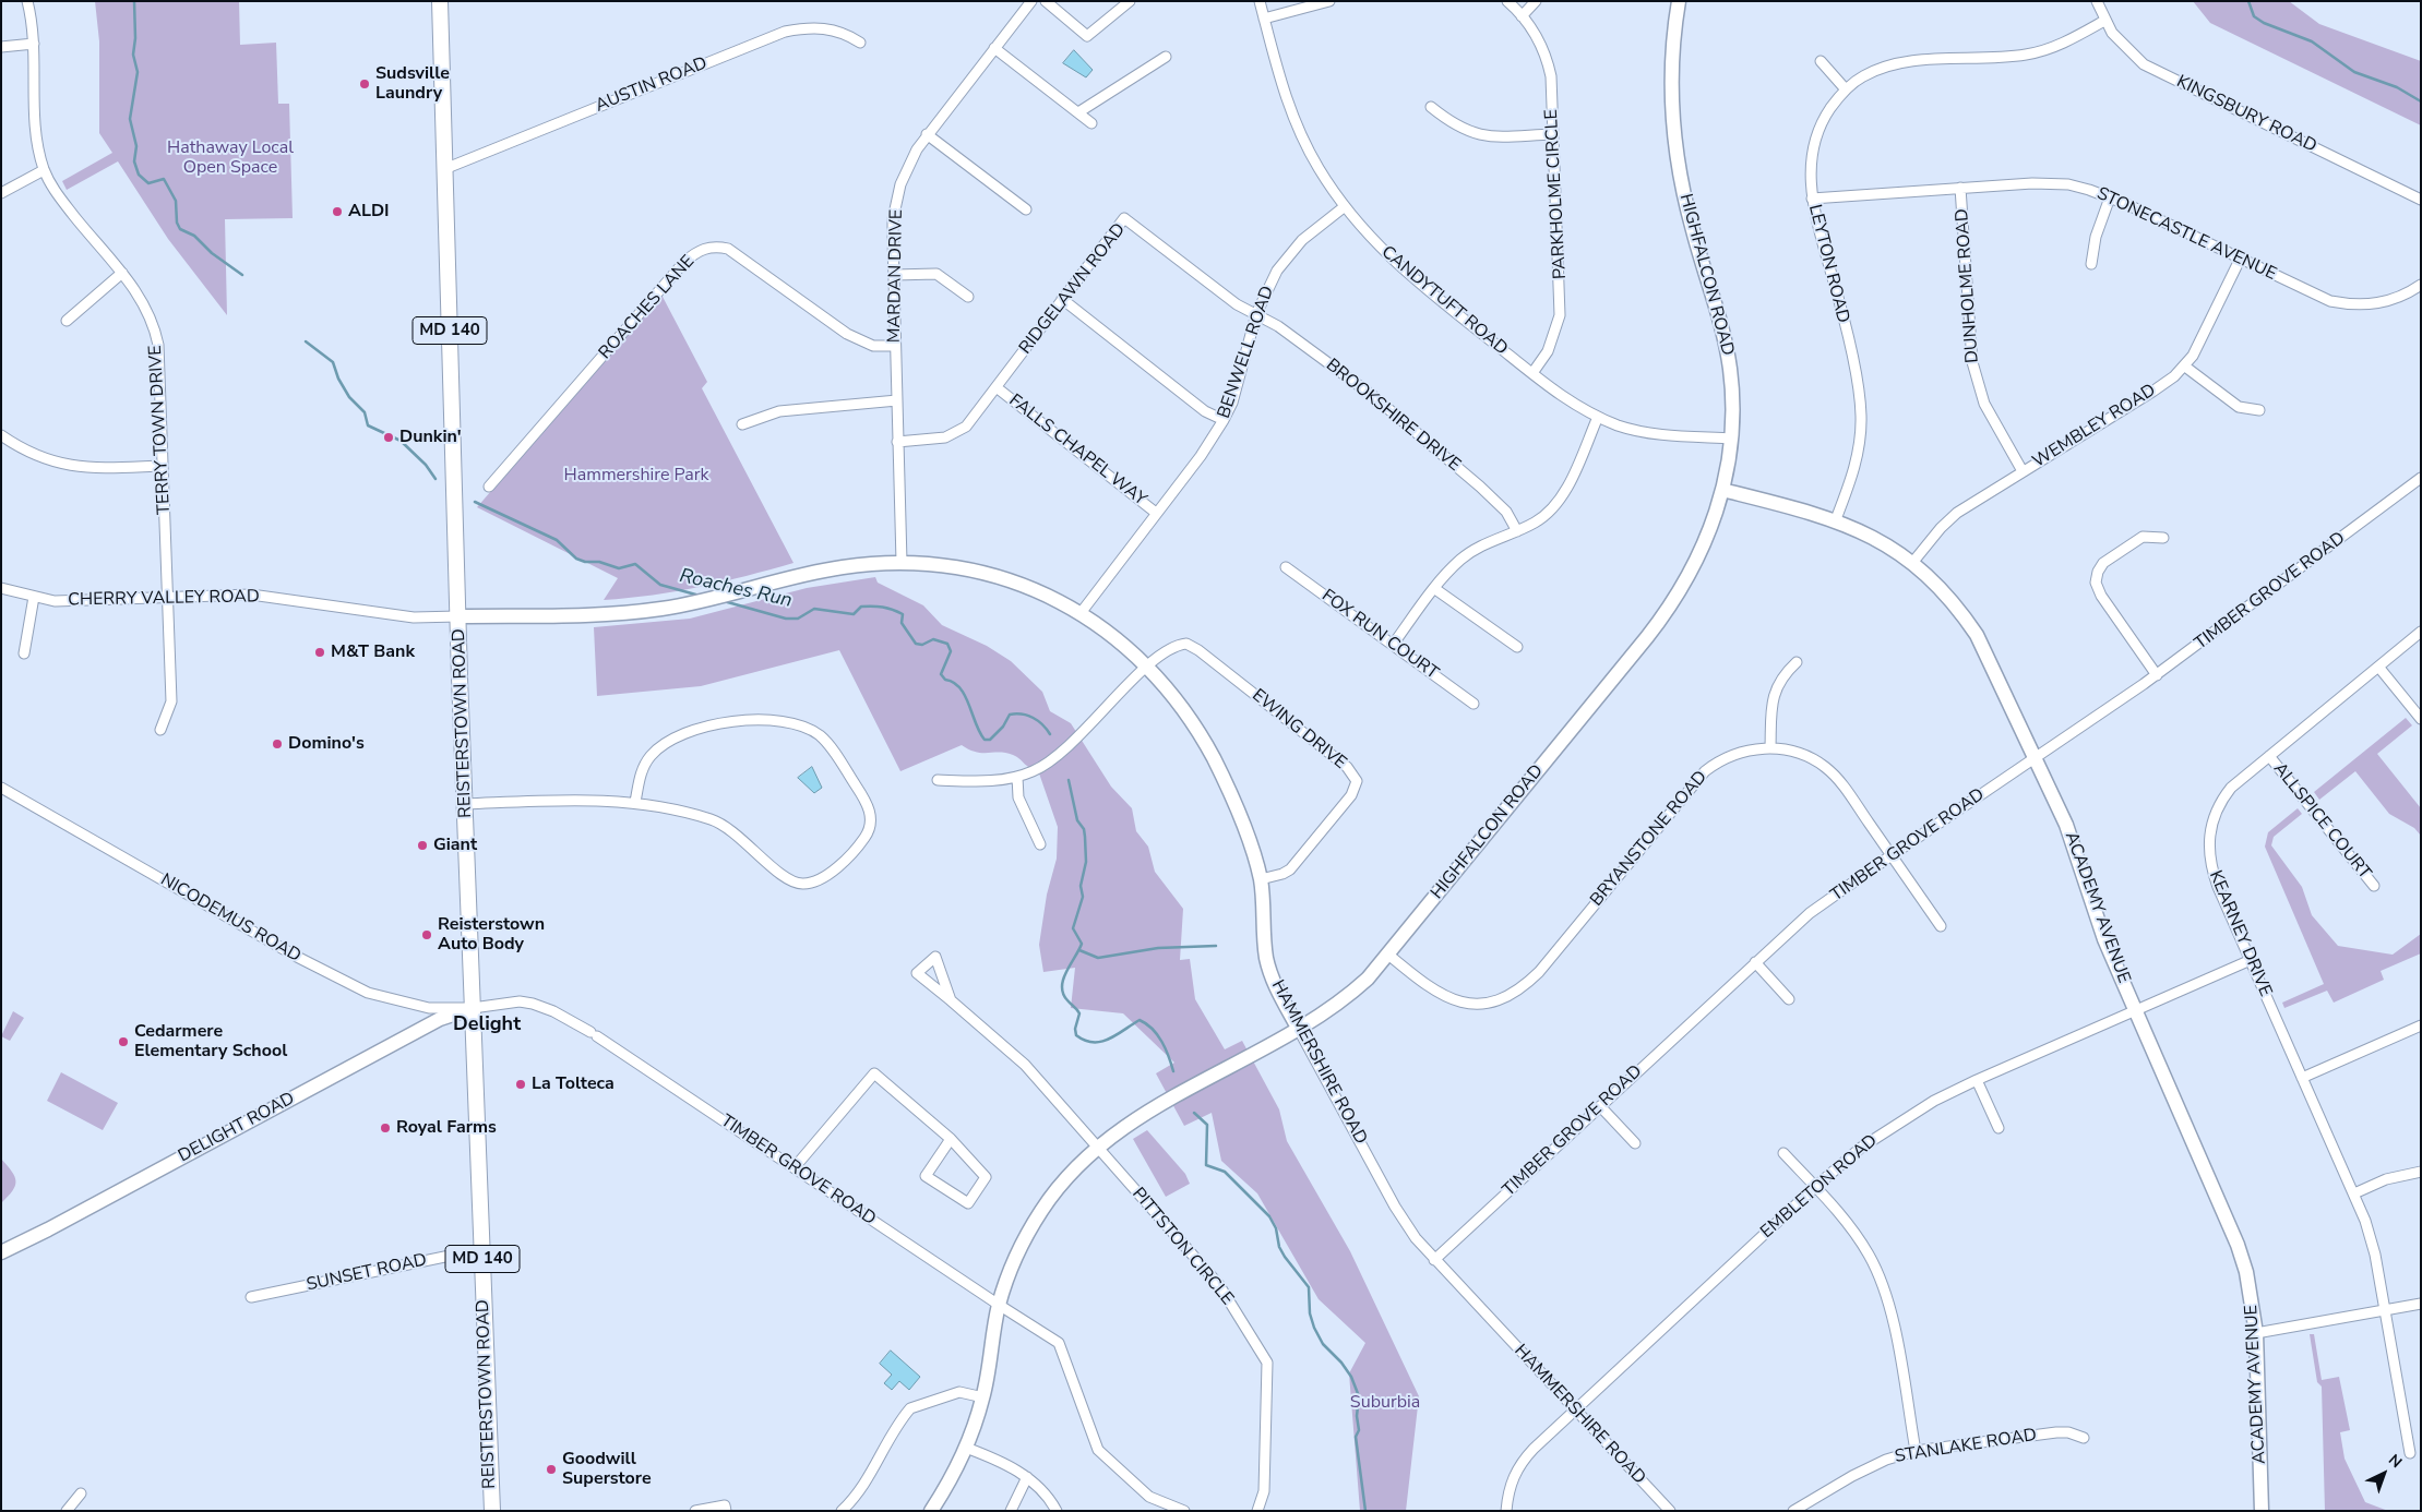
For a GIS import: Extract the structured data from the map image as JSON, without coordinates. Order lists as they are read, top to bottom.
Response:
{
  "streets": {
    "main road": ["MD 140", "REISTERSTOWN ROAD"],
    "street": [
      "AUSTIN ROAD",
      "KINGSBURY ROAD",
      "PARKHOLME CIRCLE",
      "STONECASTLE AVENUE",
      "LEYTON ROAD",
      "HIGHFALCON ROAD",
      "MARDAN DRIVE",
      "DUNHOLME ROAD",
      "RIDGELAWN ROAD",
      "CANDYTUFT ROAD",
      "ROACHES LANE",
      "BENWELL ROAD",
      "BROOKSHIRE DRIVE",
      "WEMBLEY ROAD",
      "TERRY TOWN DRIVE",
      "FALLS CHAPEL WAY",
      "TIMBER GROVE ROAD",
      "CHERRY VALLEY ROAD",
      "FOX RUN COURT",
      "EWING DRIVE",
      "ALLSPICE COURT",
      "BRYANSTONE ROAD",
      "ACADEMY AVENUE",
      "NICODEMUS ROAD",
      "KEARNEY DRIVE",
      "HAMMERSHIRE ROAD",
      "DELIGHT ROAD",
      "EMBLETON ROAD",
      "PITTSTON CIRCLE",
      "SUNSET ROAD",
      "STANLAKE ROAD"
    ]
  },
  "crossings": [
    ["AUSTIN ROAD", "REISTERSTOWN ROAD"],
    ["KINGSBURY ROAD", "LEYTON ROAD"],
    ["PARKHOLME CIRCLE", "CANDYTUFT ROAD"],
    ["STONECASTLE AVENUE", "LEYTON ROAD"],
    ["STONECASTLE AVENUE", "DUNHOLME ROAD"],
    ["STONECASTLE AVENUE", "WEMBLEY ROAD"],
    ["LEYTON ROAD", "ACADEMY AVENUE"],
    ["HIGHFALCON ROAD", "CANDYTUFT ROAD"],
    ["HIGHFALCON ROAD", "TIMBER GROVE ROAD"],
    ["HIGHFALCON ROAD", "BRYANSTONE ROAD"],
    ["HIGHFALCON ROAD", "ACADEMY AVENUE"],
    ["HIGHFALCON ROAD", "HAMMERSHIRE ROAD"],
    ["HIGHFALCON ROAD", "PITTSTON CIRCLE"],
    ["MARDAN DRIVE", "RIDGELAWN ROAD"],
    ["MARDAN DRIVE", "ROACHES LANE"],
    ["MARDAN DRIVE", "HAMMERSHIRE ROAD"],
    ["DUNHOLME ROAD", "WEMBLEY ROAD"],
    ["RIDGELAWN ROAD", "BENWELL ROAD"],
    ["RIDGELAWN ROAD", "BROOKSHIRE DRIVE"],
    ["RIDGELAWN ROAD", "FALLS CHAPEL WAY"],
    ["CANDYTUFT ROAD", "BENWELL ROAD"],
    ["BENWELL ROAD", "BROOKSHIRE DRIVE"],
    ["BENWELL ROAD", "FALLS CHAPEL WAY"],
    ["BENWELL ROAD", "HAMMERSHIRE ROAD"],
    ["WEMBLEY ROAD", "ACADEMY AVENUE"],
    ["TERRY TOWN DRIVE", "CHERRY VALLEY ROAD"],
    ["TIMBER GROVE ROAD", "REISTERSTOWN ROAD"],
    ["TIMBER GROVE ROAD", "BRYANSTONE ROAD"],
    ["TIMBER GROVE ROAD", "ACADEMY AVENUE"],
    ["TIMBER GROVE ROAD", "NICODEMUS ROAD"],
    ["TIMBER GROVE ROAD", "HAMMERSHIRE ROAD"],
    ["TIMBER GROVE ROAD", "DELIGHT ROAD"],
    ["CHERRY VALLEY ROAD", "REISTERSTOWN ROAD"],
    ["CHERRY VALLEY ROAD", "HAMMERSHIRE ROAD"],
    ["REISTERSTOWN ROAD", "NICODEMUS ROAD"],
    ["REISTERSTOWN ROAD", "HAMMERSHIRE ROAD"],
    ["REISTERSTOWN ROAD", "DELIGHT ROAD"],
    ["REISTERSTOWN ROAD", "SUNSET ROAD"],
    ["EWING DRIVE", "HAMMERSHIRE ROAD"],
    ["ALLSPICE COURT", "KEARNEY DRIVE"],
    ["ACADEMY AVENUE", "EMBLETON ROAD"],
    ["NICODEMUS ROAD", "DELIGHT ROAD"],
    ["KEARNEY DRIVE", "EMBLETON ROAD"],
    ["HAMMERSHIRE ROAD", "EMBLETON ROAD"]
  ],
  "districts": ["Delight"],
  "water": ["Roaches Run"],
  "parks": ["Hathaway Local Open Space", "Hammershire Park", "Suburbia"],
  "places": [
    "Sudsville Laundry",
    "ALDI",
    "Dunkin'",
    "M&T Bank",
    "Domino's",
    "Giant",
    "Reisterstown Auto Body",
    "Cedarmere Elementary School",
    "La Tolteca",
    "Royal Farms",
    "Goodwill Superstore"
  ],
  "north": "top right"
}
